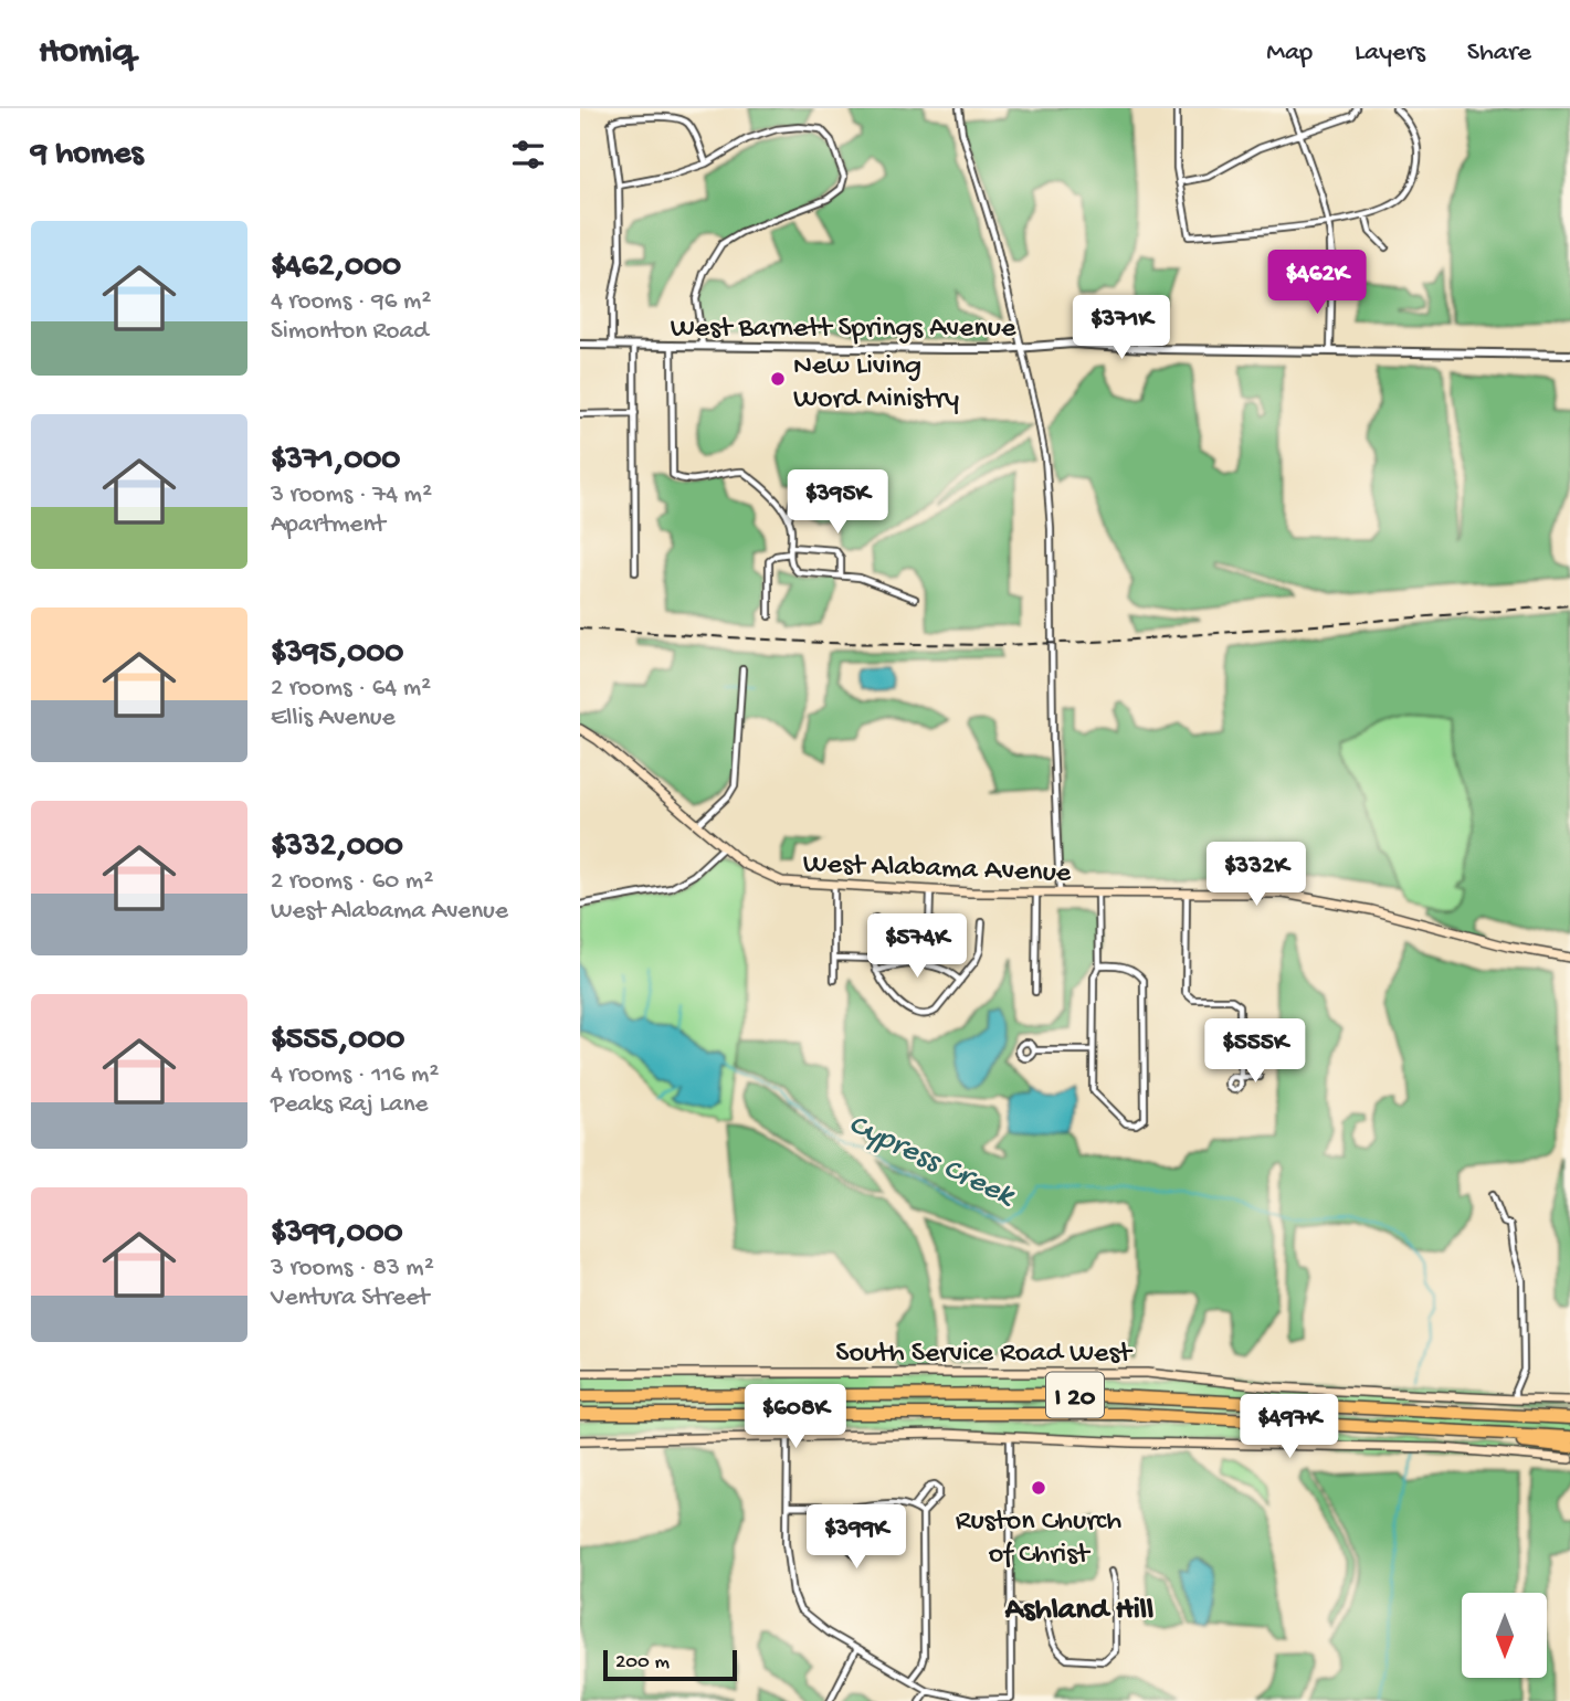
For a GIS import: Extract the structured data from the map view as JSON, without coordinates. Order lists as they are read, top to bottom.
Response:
{
  "streets": {
    "highway": ["I 20"],
    "main road": ["West Alabama Avenue", "South Service Road West"],
    "street": ["West Barnett Springs Avenue"]
  },
  "districts": ["Ashland Hill"],
  "water": ["Cypress Creek"],
  "places": ["New Living Word Ministry", "Ruston Church of Christ"],
  "scale_bar": "200 m",
  "north": "bottom",
  "page": {
    "header": "Homiq",
    "nav": ["Map", "Layers", "Share"],
    "heading": "9 homes",
    "list": [
      {
        "name": "$462,000",
        "note": "4 rooms · 96 m² · Simonton Road"
      },
      {
        "name": "$371,000",
        "note": "3 rooms · 74 m² · Apartment"
      },
      {
        "name": "$395,000",
        "note": "2 rooms · 64 m² · Ellis Avenue"
      },
      {
        "name": "$332,000",
        "note": "2 rooms · 60 m² · West Alabama Avenue"
      },
      {
        "name": "$555,000",
        "note": "4 rooms · 116 m² · Peaks Raj Lane"
      },
      {
        "name": "$399,000",
        "note": "3 rooms · 83 m² · Ventura Street"
      }
    ],
    "price": [
      "$462K",
      "$371K",
      "$395K",
      "$332K",
      "$574K",
      "$555K",
      "$608K",
      "$497K",
      "$399K"
    ],
    "scale": "200 m"
  }
}
